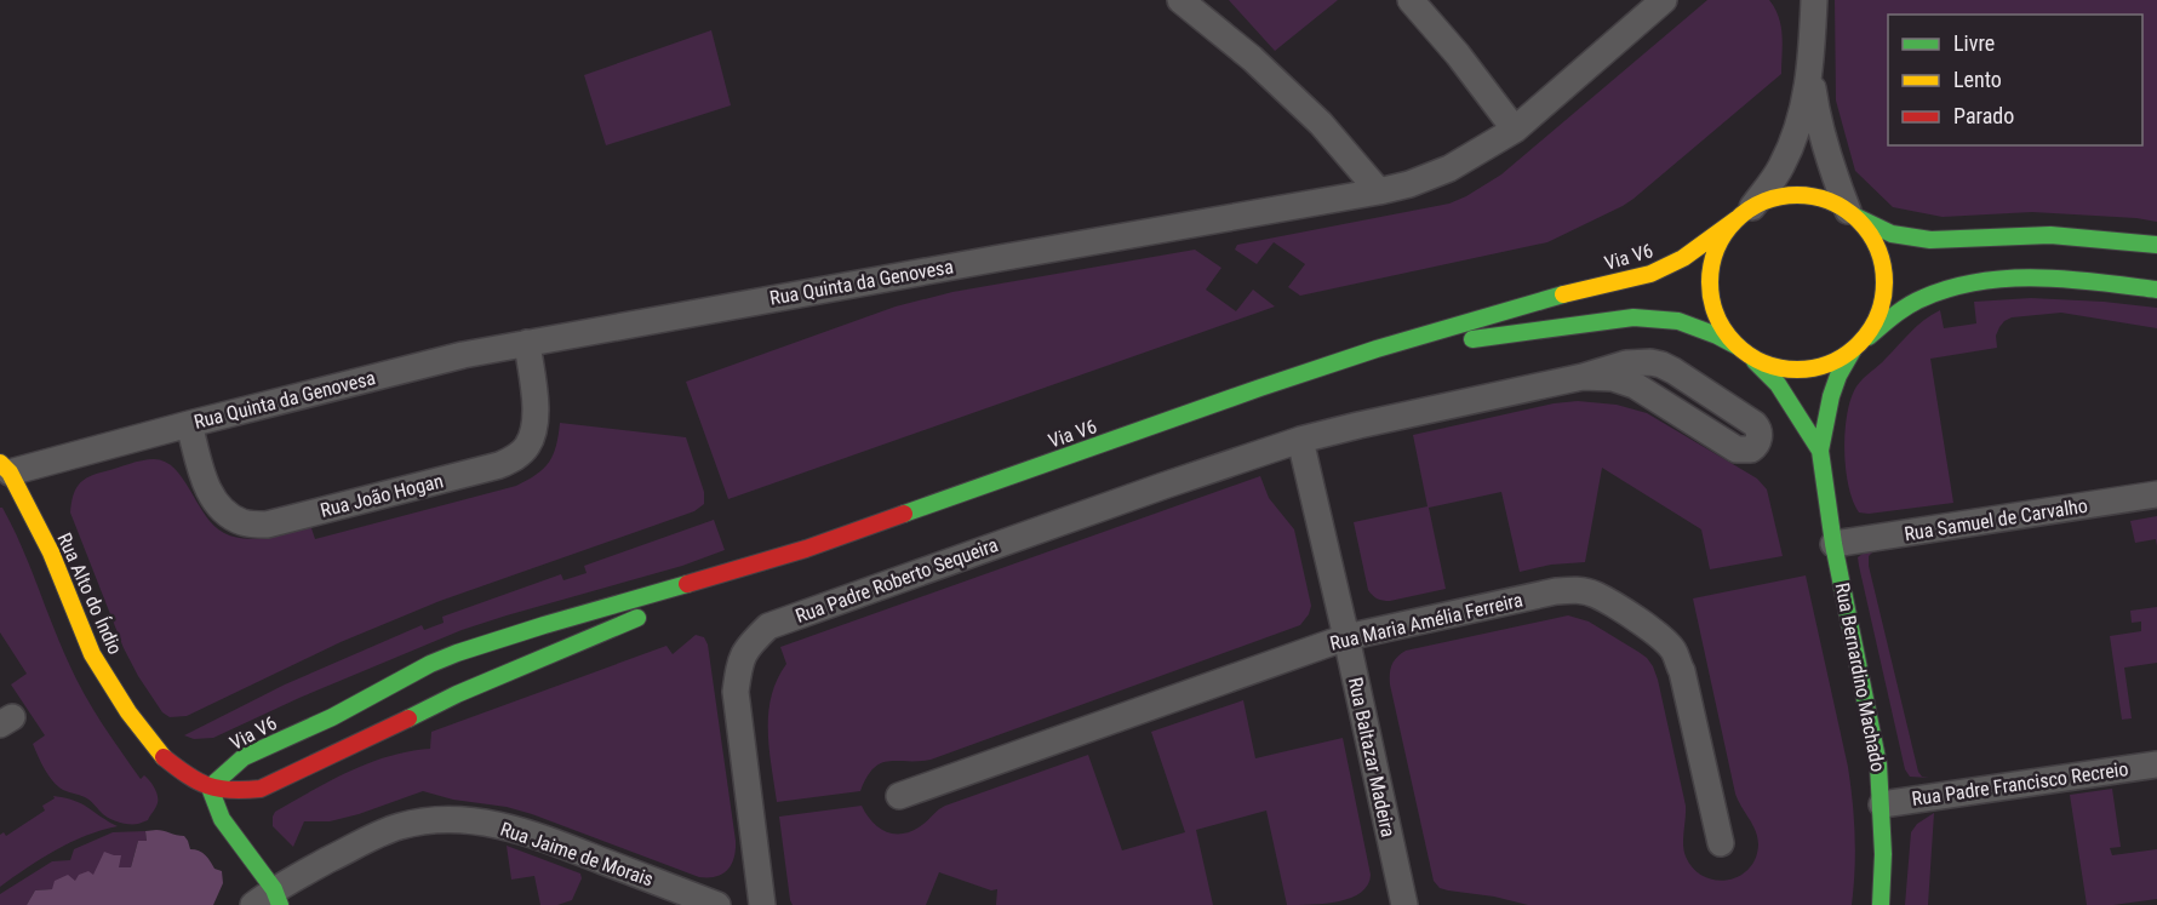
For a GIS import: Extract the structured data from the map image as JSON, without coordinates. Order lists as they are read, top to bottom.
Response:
{
  "streets": {
    "main road": ["Via V6", "Rua Alto do Índio", "Rua Bernardino Machado"],
    "street": [
      "Rua Quinta da Genovesa",
      "Rua João Hogan",
      "Rua Samuel de Carvalho",
      "Rua Padre Roberto Sequeira",
      "Rua Maria Amélia Ferreira",
      "Rua Baltazar Madeira",
      "Rua Padre Francisco Recreio",
      "Rua Jaime de Morais"
    ]
  },
  "crossings": [
    ["Via V6", "Rua Alto do Índio"],
    ["Via V6", "Rua Bernardino Machado"],
    ["Rua Quinta da Genovesa", "Rua João Hogan"],
    ["Rua Quinta da Genovesa", "Rua Alto do Índio"],
    ["Rua Samuel de Carvalho", "Rua Bernardino Machado"],
    ["Rua Padre Roberto Sequeira", "Rua Baltazar Madeira"],
    ["Rua Maria Amélia Ferreira", "Rua Baltazar Madeira"],
    ["Rua Bernardino Machado", "Rua Padre Francisco Recreio"]
  ],
  "legend": ["Livre", "Lento", "Parado"]
}
